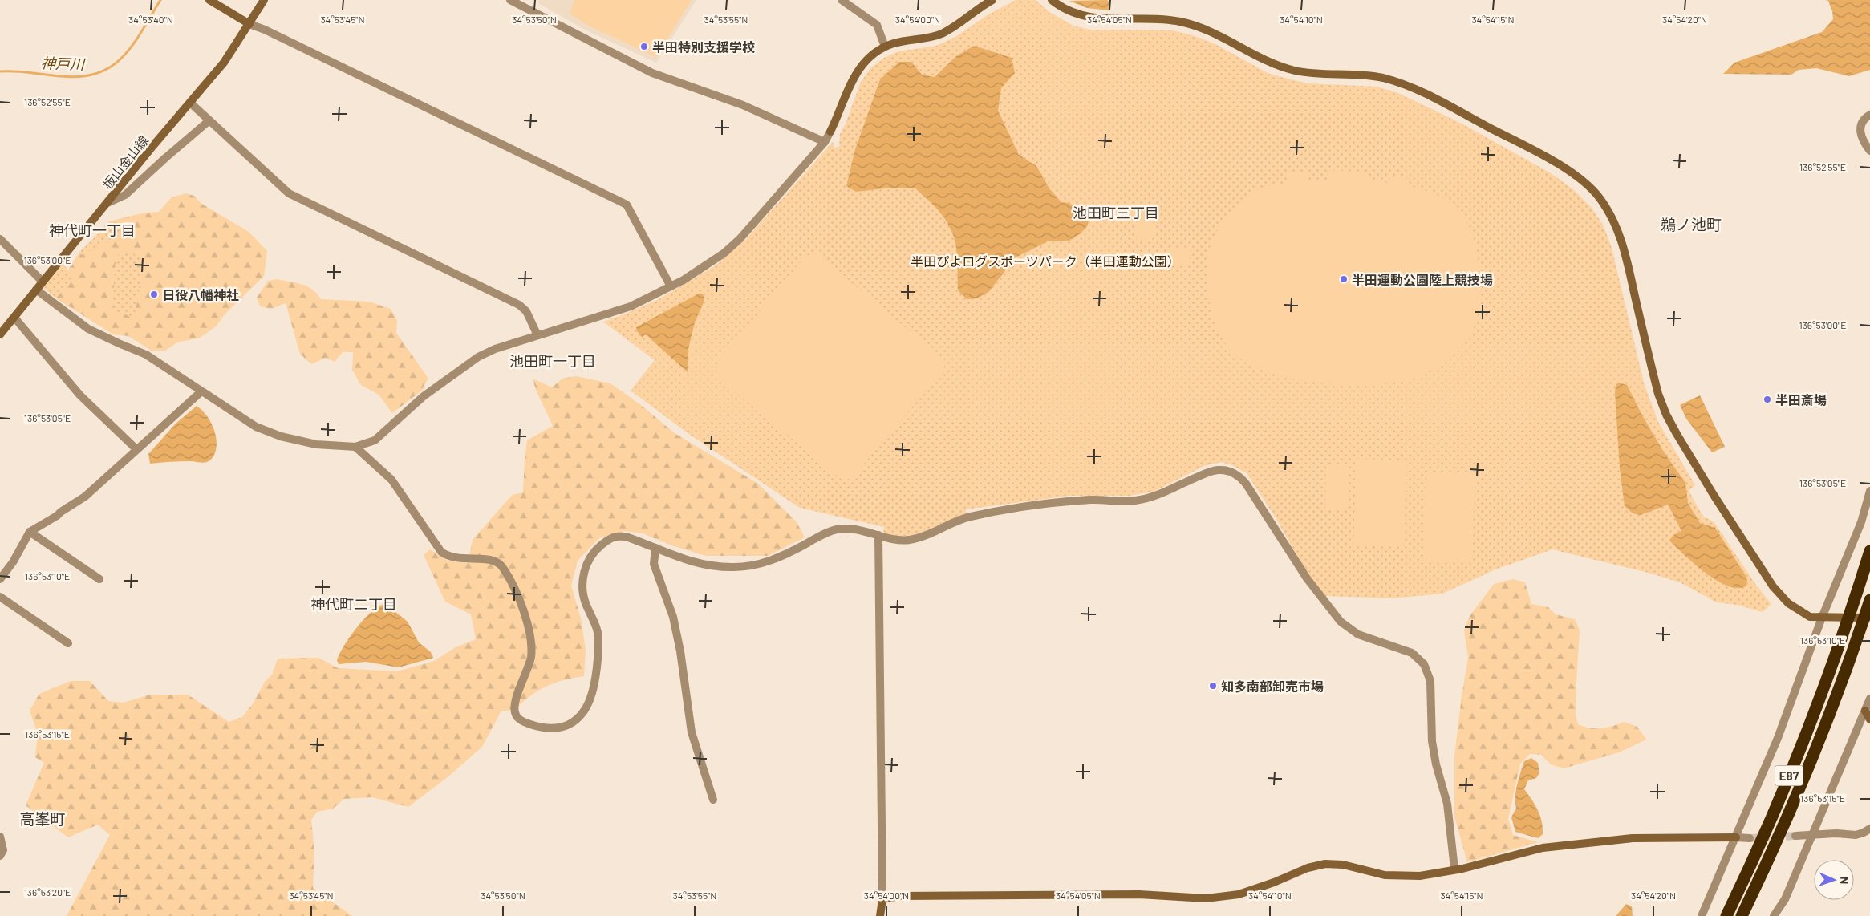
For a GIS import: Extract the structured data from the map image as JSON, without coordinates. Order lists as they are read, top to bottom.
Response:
{
  "streets": {
    "highway": ["E87"],
    "street": ["板山金山線"]
  },
  "districts": [
    "池田町三丁目",
    "鵜ノ池町",
    "神代町一丁目",
    "池田町一丁目",
    "神代町二丁目",
    "高峯町"
  ],
  "water": ["神戸川"],
  "parks": ["半田ぴよログスポーツパーク（半田運動公園）"],
  "places": [
    "半田特別支援学校",
    "半田運動公園陸上競技場",
    "日役八幡神社",
    "半田斎場",
    "知多南部卸売市場"
  ],
  "north": "right",
  "coordinates": [
    "34°53'40\"N",
    "34°53'45\"N",
    "34°53'50\"N",
    "34°53'55\"N",
    "34°54'00\"N",
    "34°54'05\"N",
    "34°54'10\"N",
    "34°54'15\"N",
    "34°54'20\"N",
    "136°52'55\"E",
    "136°53'00\"E",
    "136°53'05\"E",
    "136°53'10\"E",
    "136°53'15\"E",
    "136°53'20\"E"
  ]
}
